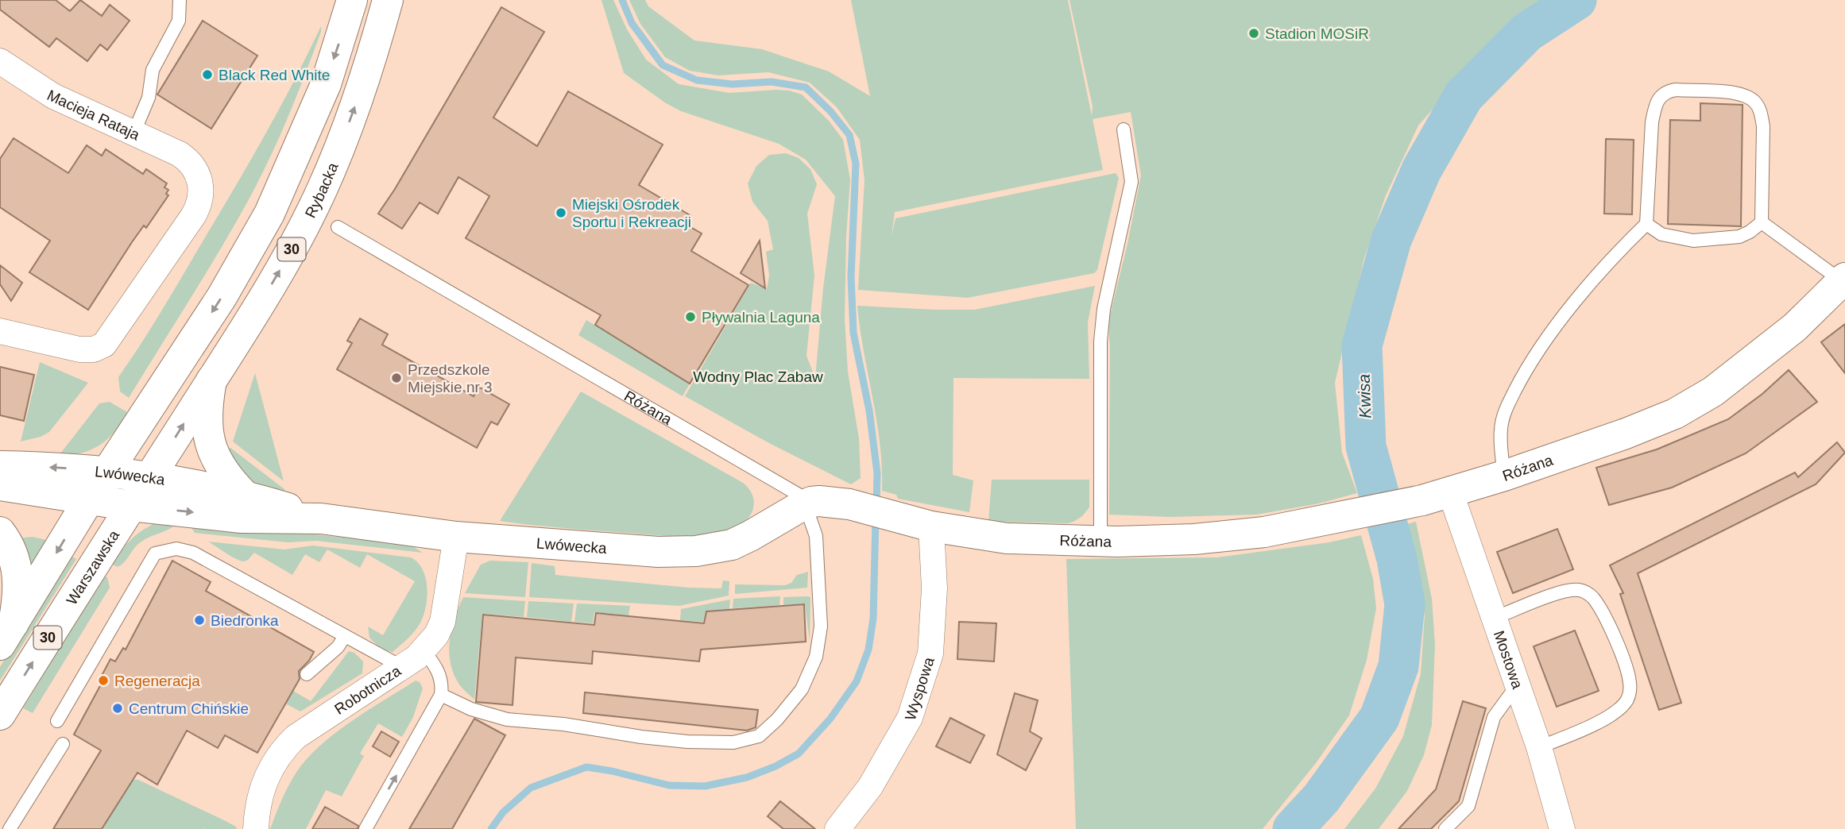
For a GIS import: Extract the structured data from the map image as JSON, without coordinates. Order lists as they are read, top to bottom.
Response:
{
  "streets": {
    "street": [
      "Macieja Rataja",
      "Rybacka",
      "30",
      "Różana",
      "Lwówecka",
      "Warszawska",
      "Mostowa",
      "Wyspowa",
      "Robotnicza"
    ]
  },
  "crossings": [
    ["Rybacka", "Lwówecka"],
    ["Rybacka", "Warszawska"],
    ["30", "Lwówecka"],
    ["Różana", "Lwówecka"],
    ["Różana", "Mostowa"],
    ["Różana", "Wyspowa"],
    ["Lwówecka", "Warszawska"],
    ["Lwówecka", "Robotnicza"]
  ],
  "water": ["Kwisa"],
  "parks": ["Wodny Plac Zabaw"],
  "places": [
    "Stadion MOSiR",
    "Black Red White",
    "Miejski Ośrodek Sportu i Rekreacji",
    "Pływalnia Laguna",
    "Przedszkole Miejskie nr 3",
    "Biedronka",
    "Regeneracja",
    "Centrum Chińskie"
  ]
}
